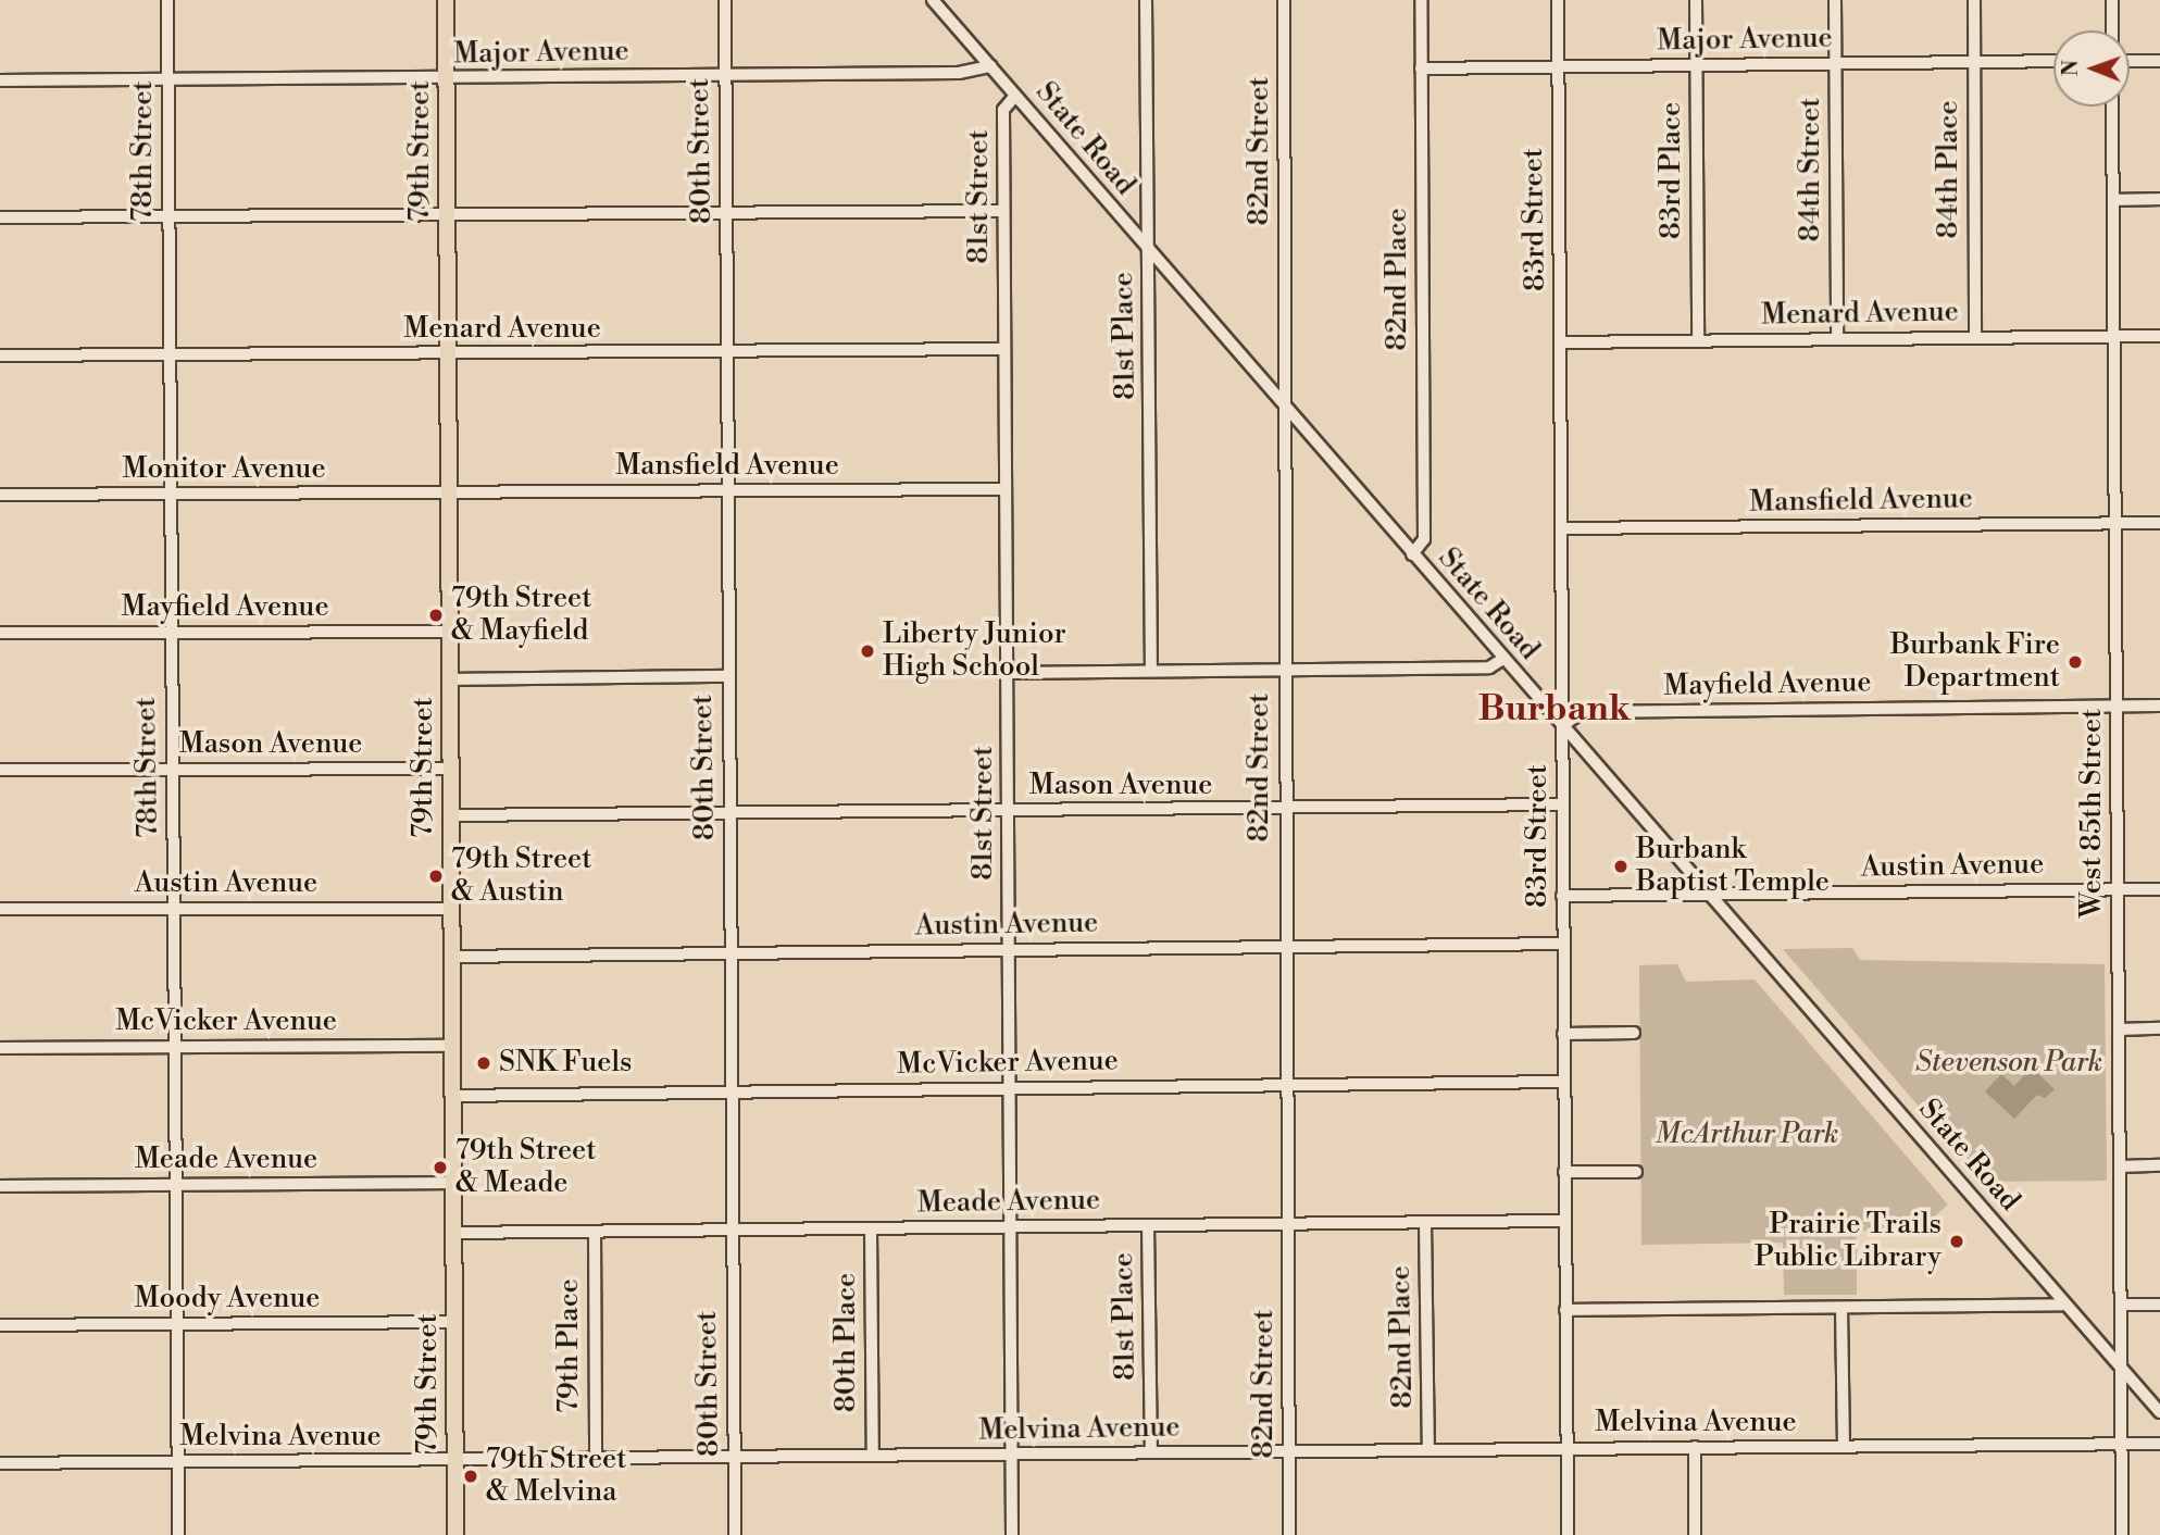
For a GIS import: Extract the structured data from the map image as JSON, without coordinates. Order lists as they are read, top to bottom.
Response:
{
  "streets": {
    "main road": ["79th Street"],
    "street": [
      "Major Avenue",
      "State Road",
      "78th Street",
      "80th Street",
      "82nd Street",
      "84th Street",
      "84th Place",
      "83rd Place",
      "81st Street",
      "83rd Street",
      "82nd Place",
      "Menard Avenue",
      "81st Place",
      "Mansfield Avenue",
      "Monitor Avenue",
      "Mayfield Avenue",
      "Mason Avenue",
      "West 85th Street",
      "Austin Avenue",
      "McVicker Avenue",
      "Meade Avenue",
      "Moody Avenue",
      "80th Place",
      "79th Place",
      "Melvina Avenue"
    ]
  },
  "crossings": [
    ["Major Avenue", "State Road"],
    ["Major Avenue", "78th Street"],
    ["Major Avenue", "79th Street"],
    ["Major Avenue", "80th Street"],
    ["Major Avenue", "84th Street"],
    ["Major Avenue", "84th Place"],
    ["Major Avenue", "83rd Place"],
    ["Major Avenue", "83rd Street"],
    ["Major Avenue", "82nd Place"],
    ["State Road", "82nd Street"],
    ["State Road", "81st Street"],
    ["State Road", "83rd Street"],
    ["State Road", "82nd Place"],
    ["State Road", "81st Place"],
    ["State Road", "Mayfield Avenue"],
    ["State Road", "West 85th Street"],
    ["State Road", "Austin Avenue"],
    ["78th Street", "Menard Avenue"],
    ["78th Street", "Monitor Avenue"],
    ["78th Street", "Mayfield Avenue"],
    ["78th Street", "Mason Avenue"],
    ["78th Street", "Austin Avenue"],
    ["78th Street", "McVicker Avenue"],
    ["78th Street", "Meade Avenue"],
    ["78th Street", "Moody Avenue"],
    ["78th Street", "Melvina Avenue"],
    ["79th Street", "Menard Avenue"],
    ["79th Street", "Mansfield Avenue"],
    ["79th Street", "Monitor Avenue"],
    ["79th Street", "Mayfield Avenue"],
    ["79th Street", "Mason Avenue"],
    ["79th Street", "Austin Avenue"],
    ["79th Street", "McVicker Avenue"],
    ["79th Street", "Meade Avenue"],
    ["79th Street", "Moody Avenue"],
    ["79th Street", "Melvina Avenue"],
    ["80th Street", "Menard Avenue"],
    ["80th Street", "Mansfield Avenue"],
    ["80th Street", "Mason Avenue"],
    ["80th Street", "Austin Avenue"],
    ["80th Street", "McVicker Avenue"],
    ["80th Street", "Meade Avenue"],
    ["80th Street", "Melvina Avenue"],
    ["82nd Street", "Mason Avenue"],
    ["82nd Street", "Austin Avenue"],
    ["82nd Street", "McVicker Avenue"],
    ["82nd Street", "Meade Avenue"],
    ["82nd Street", "Melvina Avenue"],
    ["84th Street", "Menard Avenue"],
    ["84th Place", "Menard Avenue"],
    ["83rd Place", "Menard Avenue"],
    ["81st Street", "Menard Avenue"],
    ["81st Street", "Mansfield Avenue"],
    ["81st Street", "Mason Avenue"],
    ["81st Street", "Austin Avenue"],
    ["81st Street", "McVicker Avenue"],
    ["81st Street", "Meade Avenue"],
    ["81st Street", "Melvina Avenue"],
    ["83rd Street", "Menard Avenue"],
    ["83rd Street", "Mansfield Avenue"],
    ["83rd Street", "Mayfield Avenue"],
    ["83rd Street", "Mason Avenue"],
    ["83rd Street", "Austin Avenue"],
    ["83rd Street", "McVicker Avenue"],
    ["83rd Street", "Meade Avenue"],
    ["83rd Street", "Melvina Avenue"],
    ["82nd Place", "Meade Avenue"],
    ["82nd Place", "Melvina Avenue"],
    ["Menard Avenue", "West 85th Street"],
    ["81st Place", "Meade Avenue"],
    ["81st Place", "Melvina Avenue"],
    ["Mansfield Avenue", "Monitor Avenue"],
    ["Mansfield Avenue", "West 85th Street"],
    ["Mayfield Avenue", "West 85th Street"],
    ["West 85th Street", "Austin Avenue"],
    ["West 85th Street", "Melvina Avenue"],
    ["Meade Avenue", "80th Place"],
    ["Meade Avenue", "79th Place"],
    ["80th Place", "Melvina Avenue"],
    ["79th Place", "Melvina Avenue"]
  ],
  "districts": ["Burbank"],
  "parks": ["Stevenson Park", "McArthur Park"],
  "places": [
    "79th Street & Mayfield",
    "Liberty Junior High School",
    "Burbank Fire Department",
    "Burbank Baptist Temple",
    "79th Street & Austin",
    "SNK Fuels",
    "79th Street & Meade",
    "Prairie Trails Public Library",
    "79th Street & Melvina"
  ],
  "north": "left"
}
